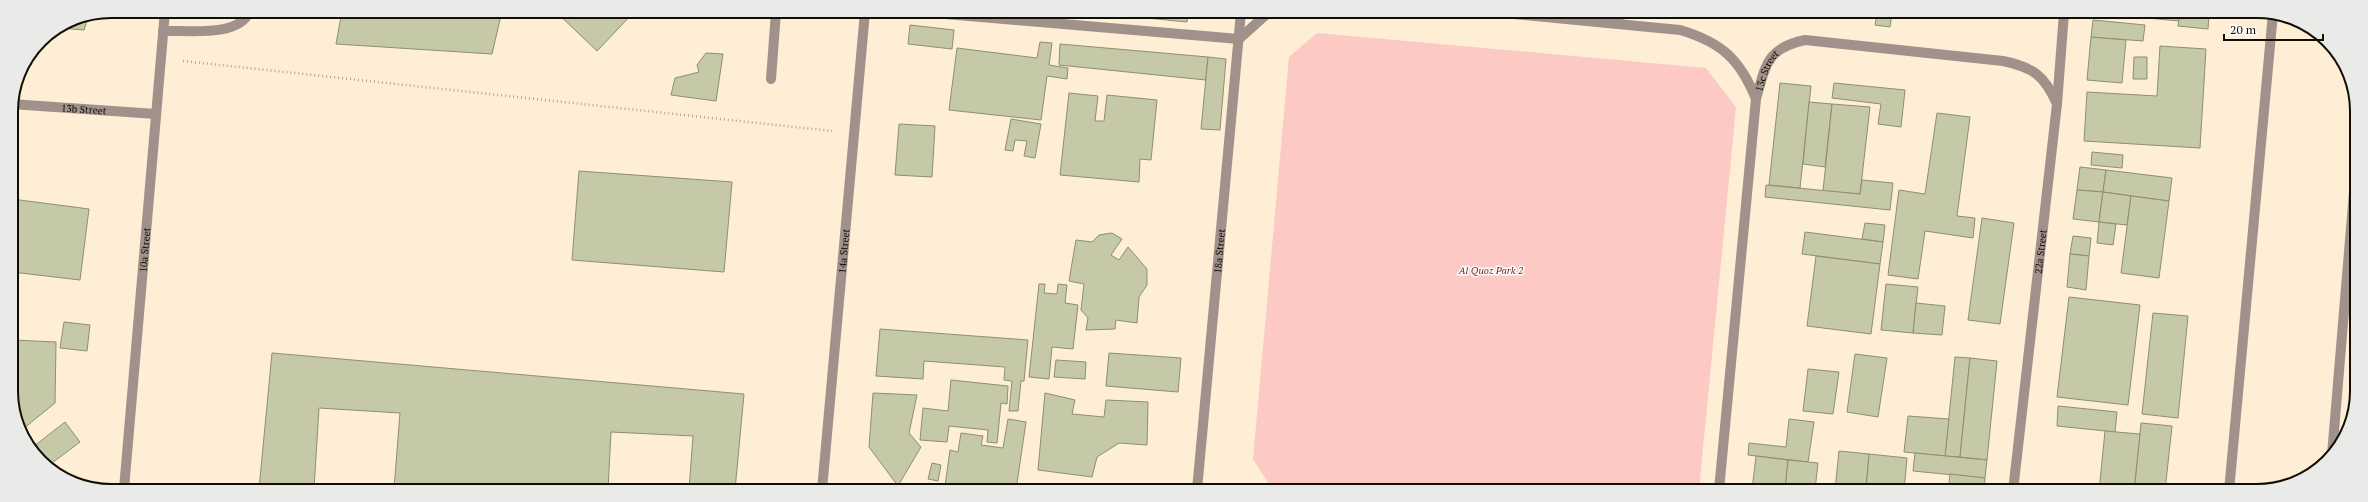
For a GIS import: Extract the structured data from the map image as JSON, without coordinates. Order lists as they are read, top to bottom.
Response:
{
  "streets": {
    "street": [
      "13c Street",
      "13b Street",
      "10a Street",
      "14a Street",
      "18a Street",
      "22a Street"
    ]
  },
  "crossings": [
    ["13c Street", "22a Street"],
    ["13b Street", "10a Street"]
  ],
  "parks": ["Al Quoz Park 2"],
  "scale_bar": "20 m"
}
